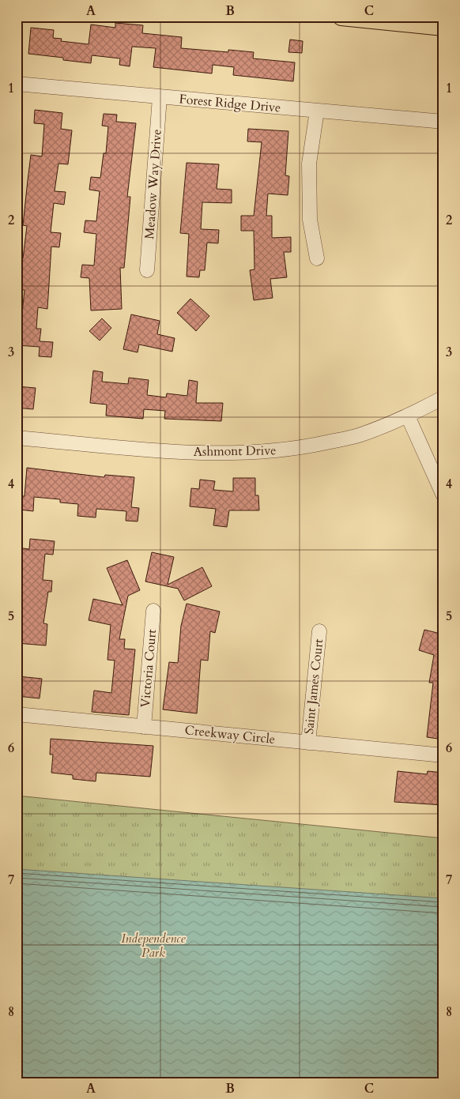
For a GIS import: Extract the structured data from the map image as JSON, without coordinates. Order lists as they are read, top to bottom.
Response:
{
  "streets": {
    "street": [
      "Forest Ridge Drive",
      "Meadow Way Drive",
      "Ashmont Drive",
      "Victoria Court",
      "Saint James Court",
      "Creekway Circle"
    ]
  },
  "crossings": [
    ["Forest Ridge Drive", "Meadow Way Drive"],
    ["Victoria Court", "Creekway Circle"],
    ["Saint James Court", "Creekway Circle"]
  ],
  "parks": ["Independence Park"],
  "grid": {
    "columns": ["A", "B", "C"],
    "rows": [
      "1",
      "2",
      "3",
      "4",
      "5",
      "6",
      "7",
      "8"
    ]
  }
}
